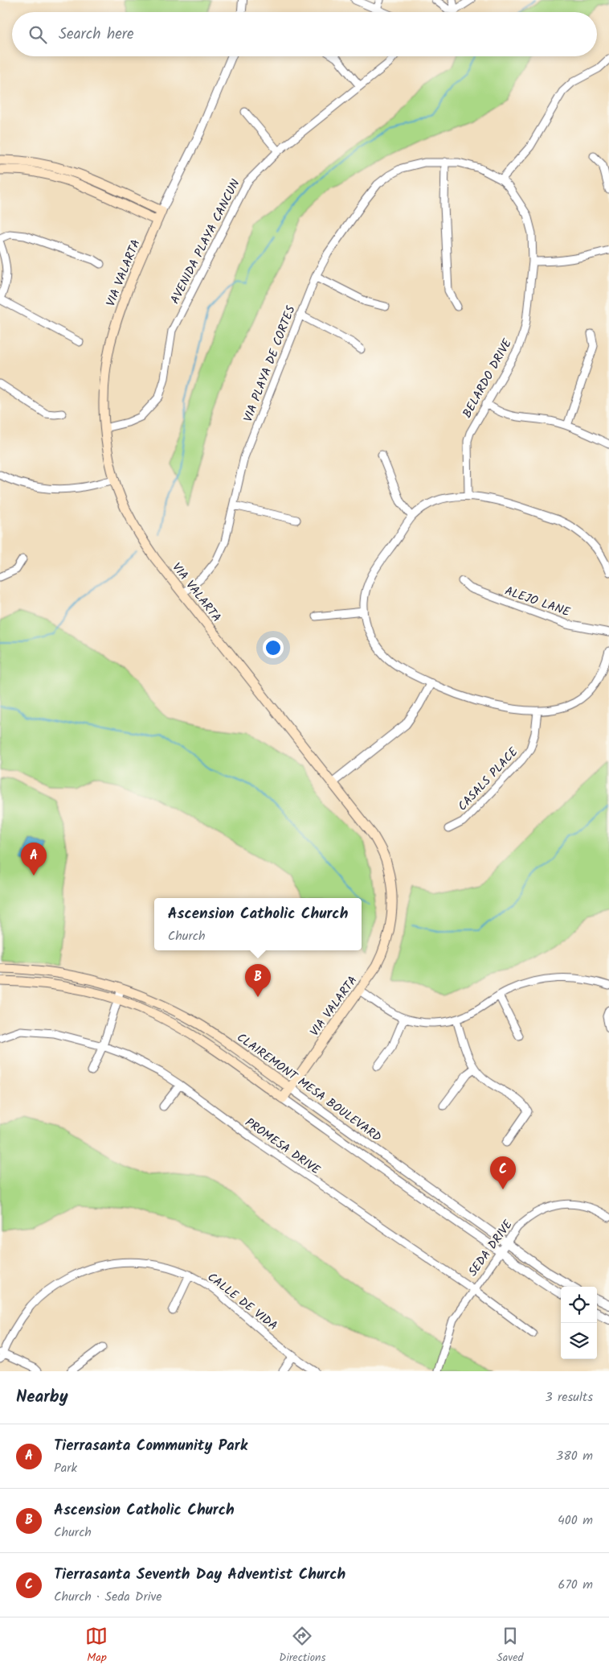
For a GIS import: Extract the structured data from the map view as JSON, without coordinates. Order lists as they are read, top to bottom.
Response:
{
  "streets": {
    "main road": ["VIA VALARTA", "CLAIREMONT MESA BOULEVARD"],
    "street": [
      "AVENIDA PLAYA CANCUN",
      "VIA PLAYA DE CORTES",
      "BELARDO DRIVE",
      "ALEJO LANE",
      "CASALS PLACE",
      "PROMESA DRIVE",
      "SEDA DRIVE",
      "CALLE DE VIDA"
    ]
  },
  "crossings": [
    ["AVENIDA PLAYA CANCUN", "VIA VALARTA"],
    ["VIA VALARTA", "VIA PLAYA DE CORTES"],
    ["VIA VALARTA", "CLAIREMONT MESA BOULEVARD"],
    ["VIA PLAYA DE CORTES", "BELARDO DRIVE"],
    ["CLAIREMONT MESA BOULEVARD", "SEDA DRIVE"],
    ["PROMESA DRIVE", "SEDA DRIVE"]
  ],
  "page": {
    "search": "Search here",
    "pins": ["A", "B", "C"],
    "popup": ["Ascension Catholic Church", "Church"],
    "heading": ["Nearby", "3 results"],
    "list": [
      {
        "mark": "A",
        "name": "Tierrasanta Community Park",
        "note": "Park",
        "value": "380 m"
      },
      {
        "mark": "B",
        "name": "Ascension Catholic Church",
        "note": "Church",
        "value": "400 m"
      },
      {
        "mark": "C",
        "name": "Tierrasanta Seventh Day Adventist Church",
        "note": "Church · Seda Drive",
        "value": "670 m"
      }
    ],
    "nav": ["Map", "Directions", "Saved"]
  }
}
